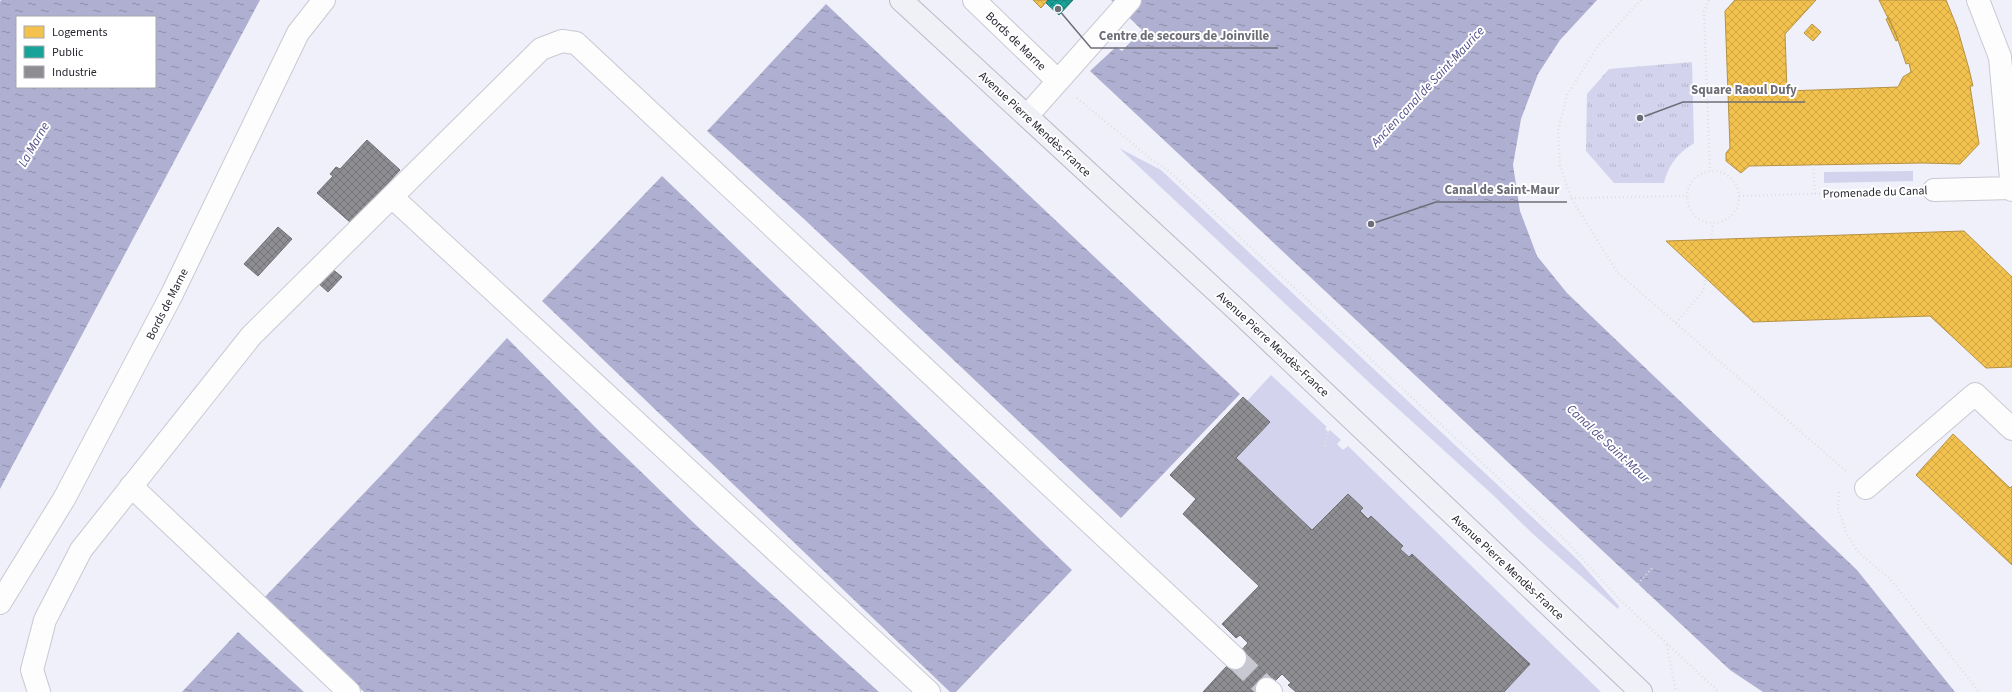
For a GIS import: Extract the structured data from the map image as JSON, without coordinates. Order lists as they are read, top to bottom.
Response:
{
  "streets": {
    "main road": ["Avenue Pierre Mendès-France"],
    "street": ["Bords de Marne", "Promenade du Canal"]
  },
  "water": ["Ancien canal de Saint-Maurice", "La Marne", "Canal de Saint-Maur"],
  "places": ["Centre de secours de Joinville", "Square Raoul Dufy", "Canal de Saint-Maur"],
  "legend": ["Logements", "Public", "Industrie"]
}
